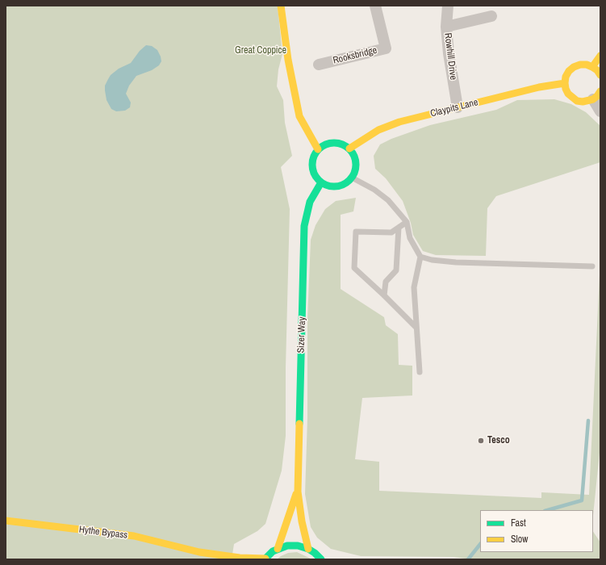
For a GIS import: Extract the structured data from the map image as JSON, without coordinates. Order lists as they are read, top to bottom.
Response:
{
  "streets": {
    "street": [
      "Rooksbridge",
      "Rowhill Drive",
      "Claypits Lane",
      "Sizer Way",
      "Hythe Bypass"
    ]
  },
  "crossings": [
    ["Rowhill Drive", "Claypits Lane"],
    ["Claypits Lane", "Sizer Way"]
  ],
  "parks": ["Great Coppice"],
  "places": ["Tesco"],
  "legend": ["Fast", "Slow"]
}
